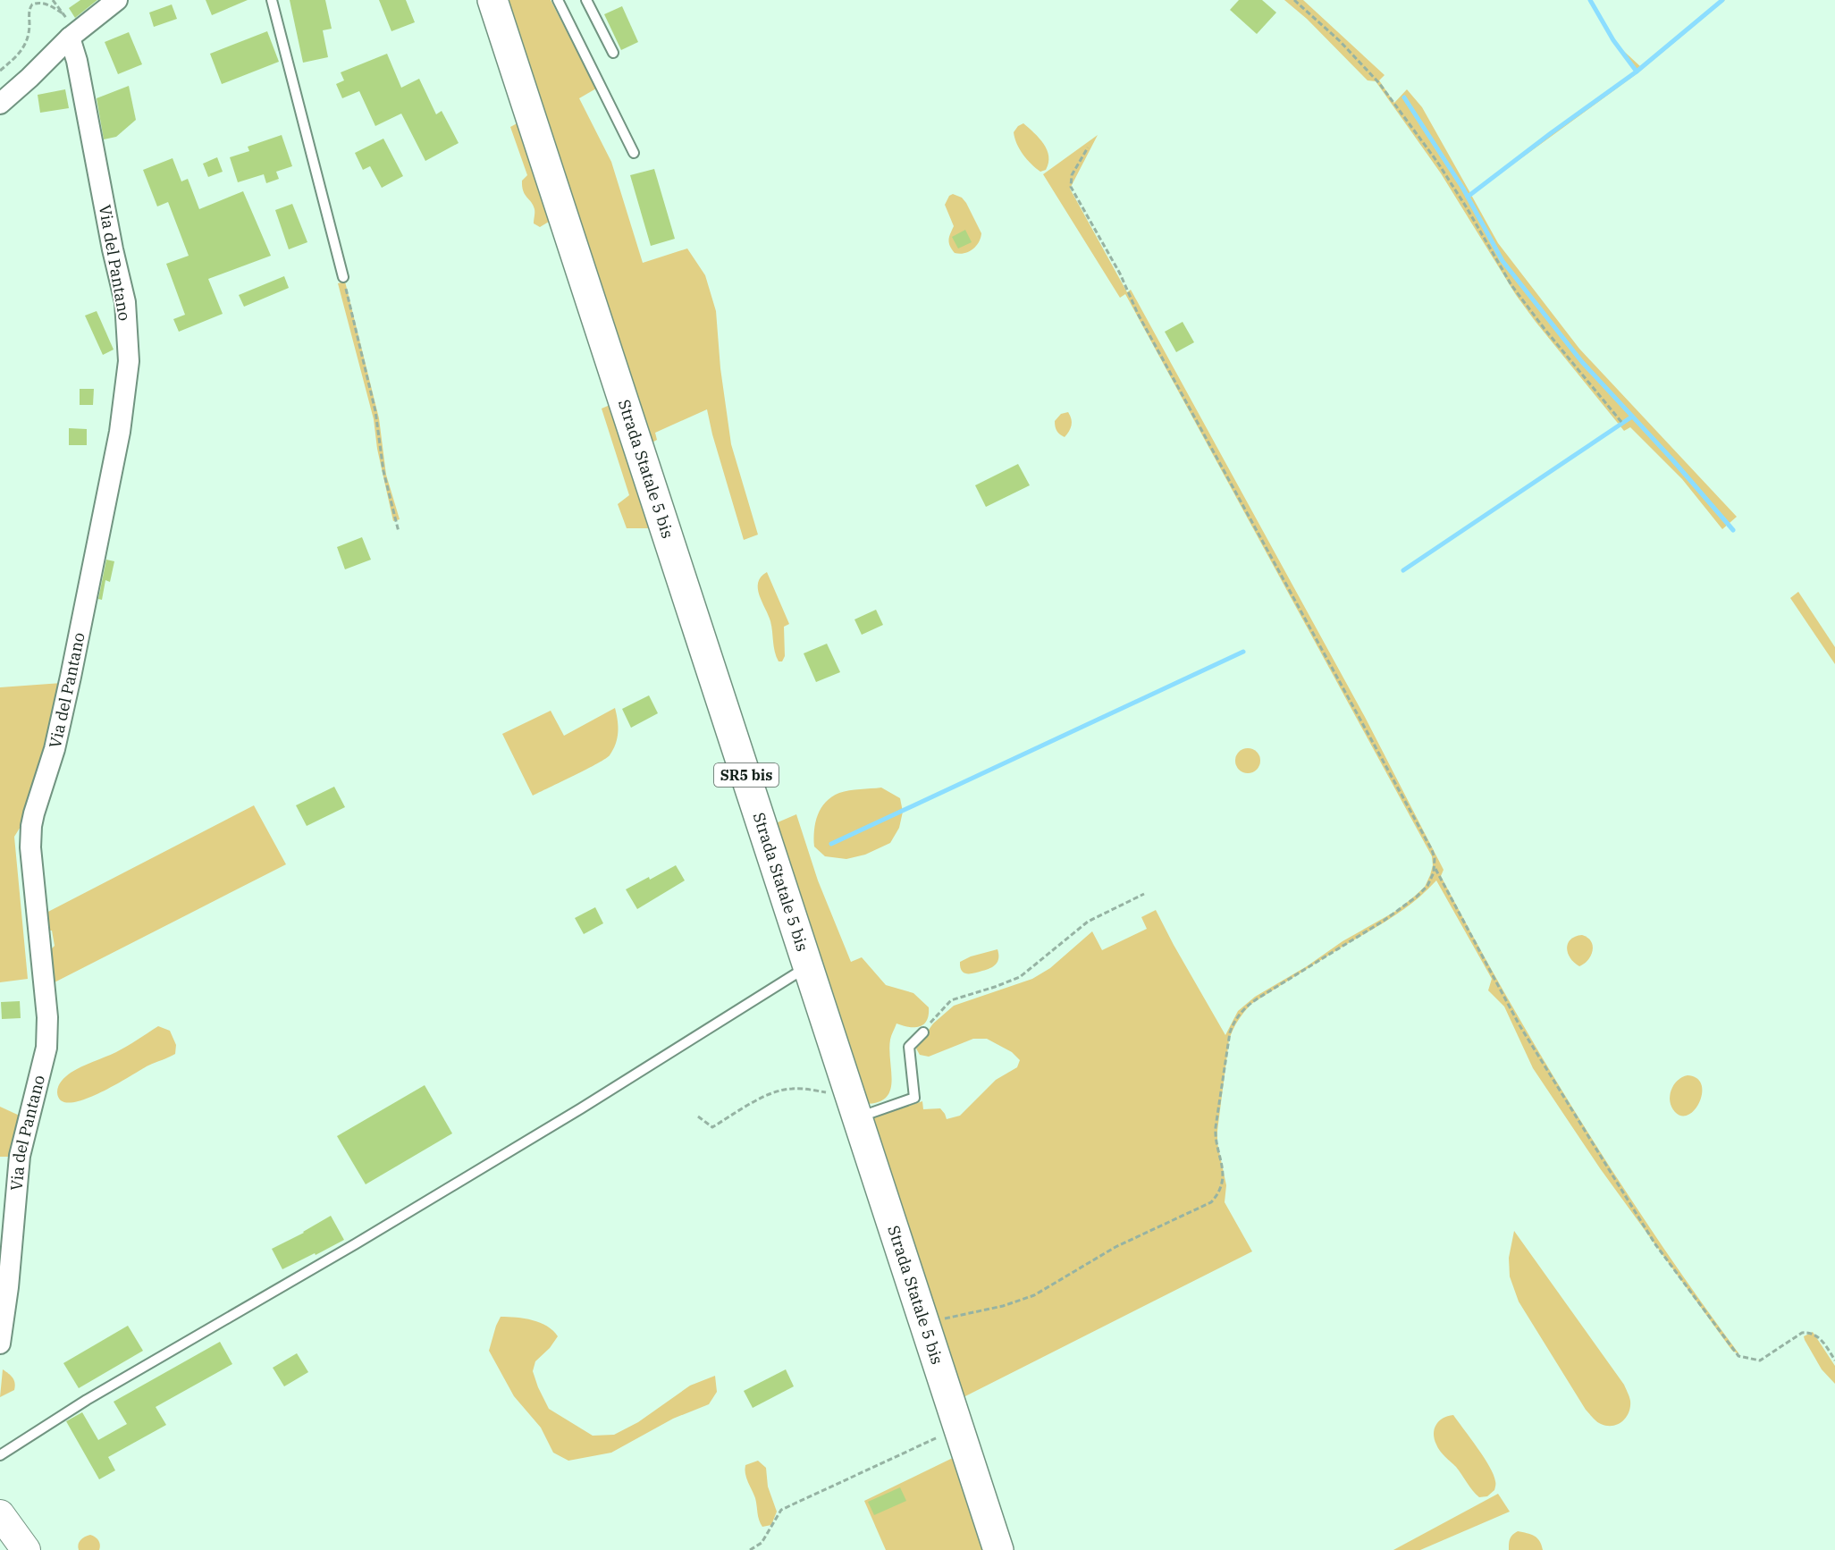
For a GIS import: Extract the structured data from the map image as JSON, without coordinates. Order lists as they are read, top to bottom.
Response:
{
  "streets": {
    "main road": ["Strada Statale 5 bis", "SR5 bis"],
    "street": ["Via del Pantano"]
  }
}
